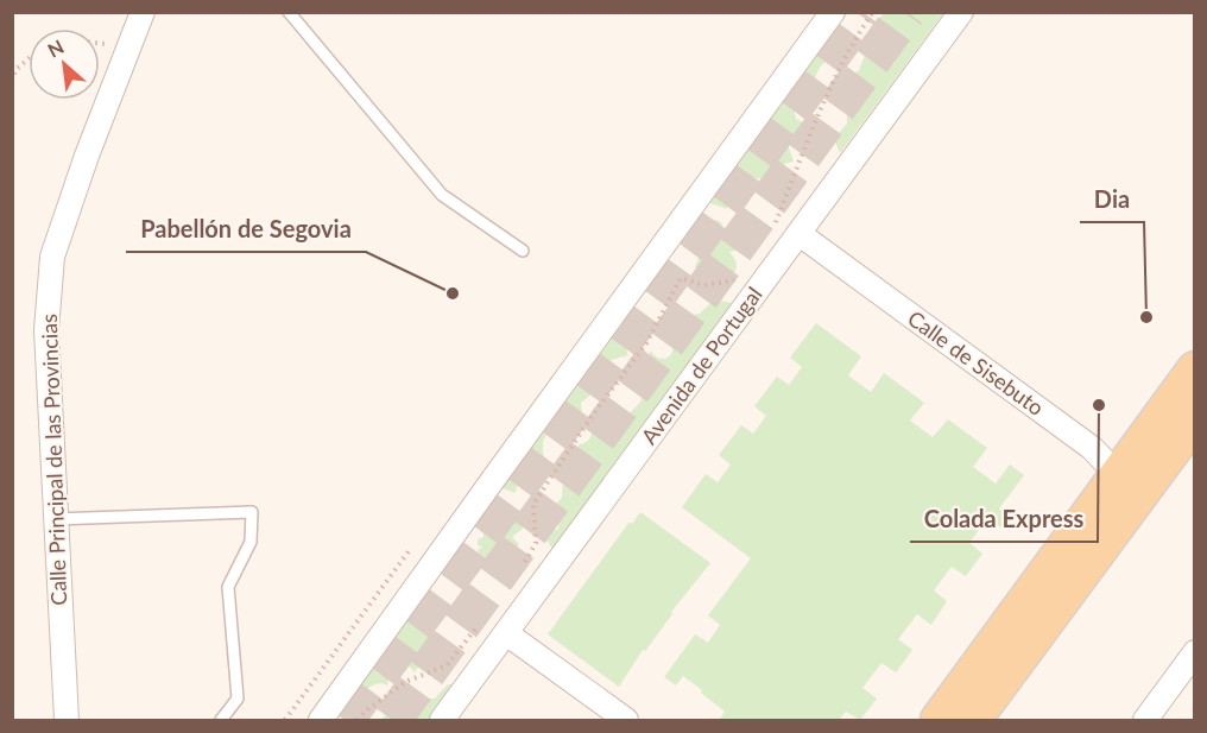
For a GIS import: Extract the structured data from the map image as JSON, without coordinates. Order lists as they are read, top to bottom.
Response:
{
  "streets": {
    "street": ["Calle de Sisebuto", "Avenida de Portugal", "Calle Principal de las Provincias"]
  },
  "crossings": [
    ["Calle de Sisebuto", "Avenida de Portugal"]
  ],
  "places": ["Pabellón de Segovia", "Dia", "Colada Express"],
  "north": "top left"
}
